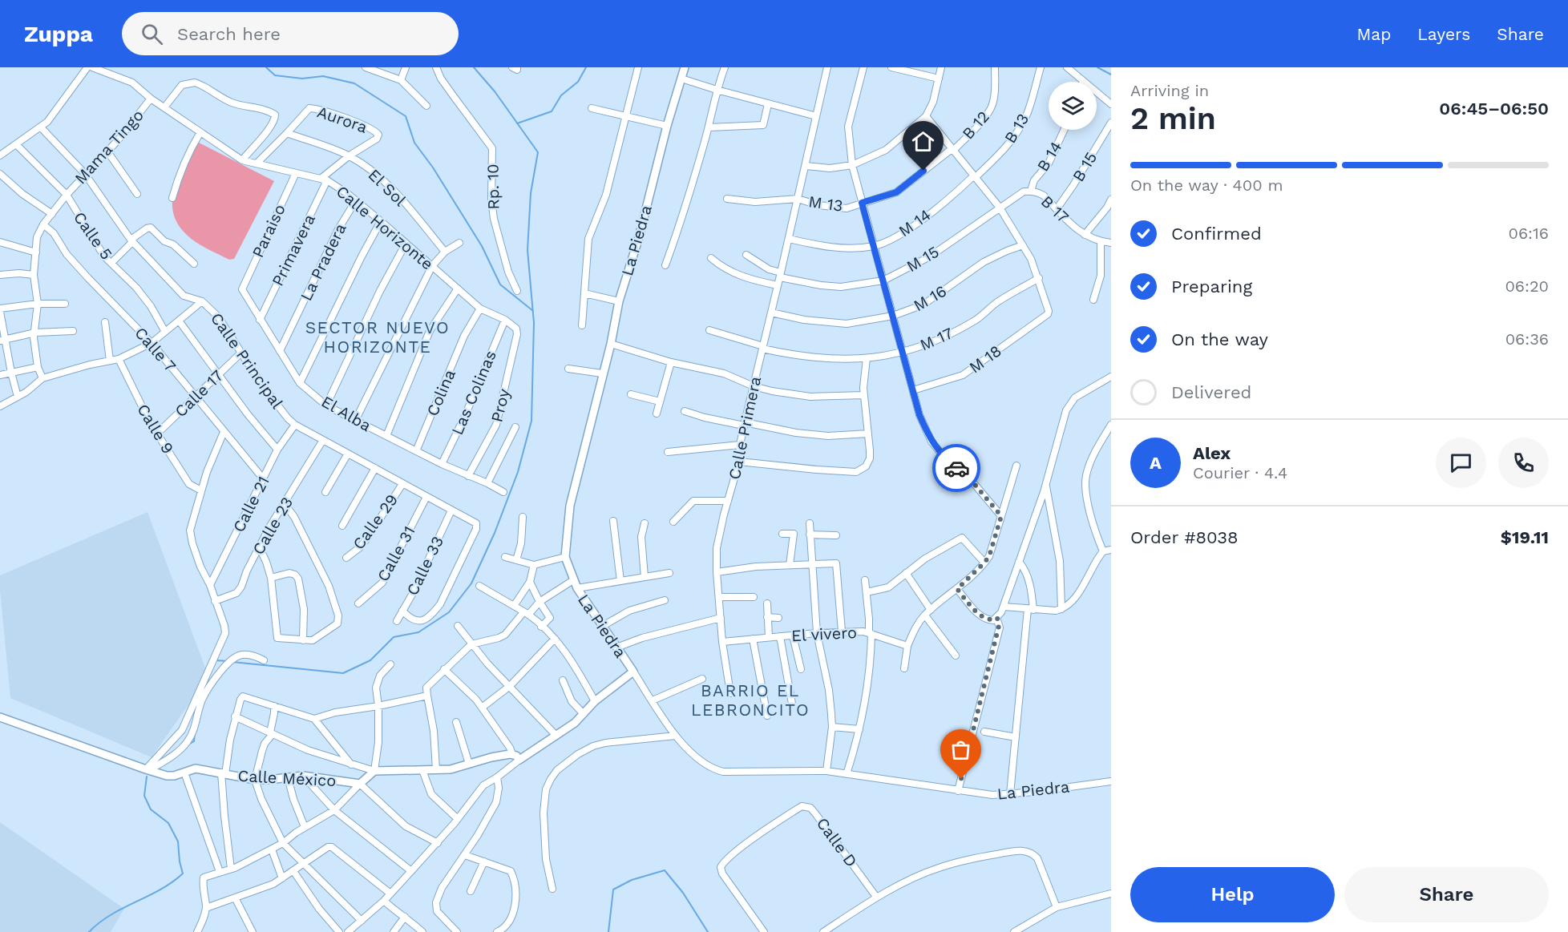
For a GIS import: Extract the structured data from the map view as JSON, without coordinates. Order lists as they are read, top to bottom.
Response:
{
  "streets": {
    "street": [
      "Aurora",
      "B 12",
      "B 13",
      "Mama Tingo",
      "B 14",
      "B 15",
      "Rp. 10",
      "El Sol",
      "M 13",
      "B 17",
      "M 14",
      "Calle Horizonte",
      "Paraiso",
      "Calle 5",
      "La Piedra",
      "Primavera",
      "M 15",
      "La Pradera",
      "M 16",
      "M 17",
      "Calle 7",
      "M 18",
      "Calle Principal",
      "Colina",
      "Las Colinas",
      "Calle 17",
      "Proy",
      "El Alba",
      "Calle Primera",
      "Calle 9",
      "Calle 21",
      "Calle 29",
      "Calle 23",
      "Calle 31",
      "Calle 33",
      "El vivero",
      "Calle México",
      "Calle D"
    ]
  },
  "crossings": [
    ["Aurora", "El Sol"],
    ["B 12", "M 13"],
    ["B 13", "M 14"],
    ["Mama Tingo", "Calle Horizonte"],
    ["Mama Tingo", "Calle 5"],
    ["Mama Tingo", "Calle 7"],
    ["Mama Tingo", "Calle Principal"],
    ["B 14", "B 17"],
    ["B 15", "B 17"],
    ["M 13", "Calle Primera"],
    ["B 17", "M 15"],
    ["M 14", "Calle Primera"],
    ["Calle Horizonte", "Paraiso"],
    ["Calle Horizonte", "Primavera"],
    ["Calle Horizonte", "La Pradera"],
    ["Calle Horizonte", "Colina"],
    ["Calle Horizonte", "Las Colinas"],
    ["Calle Horizonte", "Proy"],
    ["Paraiso", "El Alba"],
    ["Primavera", "El Alba"],
    ["M 15", "Calle Primera"],
    ["La Pradera", "El Alba"],
    ["M 16", "Calle Primera"],
    ["M 17", "M 18"],
    ["M 17", "Calle Primera"],
    ["Calle 7", "Calle 17"],
    ["Calle 7", "Calle 21"],
    ["Calle Principal", "Calle 17"],
    ["Calle Principal", "Calle 21"],
    ["Calle Principal", "Calle 29"],
    ["Calle Principal", "Calle 23"],
    ["Calle Principal", "Calle 31"],
    ["Calle Principal", "Calle 33"],
    ["Colina", "El Alba"],
    ["Las Colinas", "El Alba"],
    ["Calle 17", "Calle 9"],
    ["Proy", "El Alba"],
    ["Calle Primera", "El vivero"]
  ],
  "districts": ["SECTOR NUEVO HORIZONTE", "BARRIO EL LEBRONCITO"],
  "page": {
    "header": "Zuppa",
    "search": "Search here",
    "nav": ["Map", "Layers", "Share"],
    "heading": ["2 min", "Arriving in", "06:45–06:50"],
    "panel": [
      "Alex",
      "Courier · 4.4",
      "Order #8038",
      "$19.11"
    ],
    "bar": "On the way · 400 m",
    "list": [
      ["Confirmed", "06:16"],
      ["Preparing", "06:20"],
      ["On the way", "06:36"],
      "Delivered"
    ],
    "round": "A",
    "buttons": ["Help", "Share"]
  }
}
